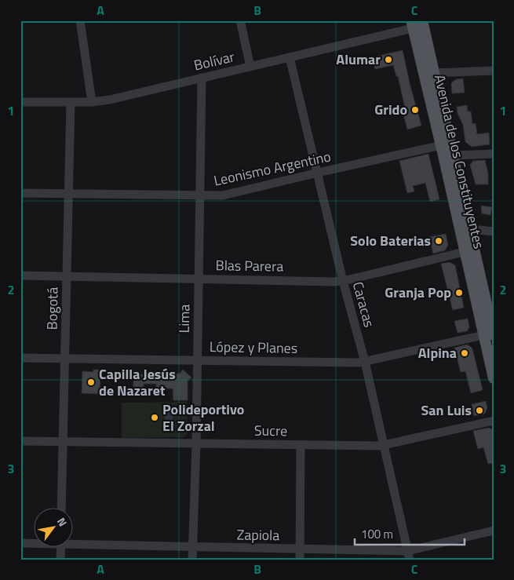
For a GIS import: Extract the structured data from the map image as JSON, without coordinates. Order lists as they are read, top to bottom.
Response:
{
  "streets": {
    "main road": ["Avenida de los Constituyentes"],
    "street": [
      "Bolívar",
      "Leonismo Argentino",
      "Blas Parera",
      "Caracas",
      "Bogotá",
      "Lima",
      "López y Planes",
      "Sucre",
      "Zapiola"
    ]
  },
  "crossings": [
    ["Bolívar", "Avenida de los Constituyentes"],
    ["Bolívar", "Caracas"],
    ["Bolívar", "Bogotá"],
    ["Bolívar", "Lima"],
    ["Avenida de los Constituyentes", "Leonismo Argentino"],
    ["Avenida de los Constituyentes", "Blas Parera"],
    ["Avenida de los Constituyentes", "López y Planes"],
    ["Leonismo Argentino", "Caracas"],
    ["Leonismo Argentino", "Bogotá"],
    ["Leonismo Argentino", "Lima"],
    ["Blas Parera", "Caracas"],
    ["Blas Parera", "Bogotá"],
    ["Blas Parera", "Lima"],
    ["Caracas", "López y Planes"],
    ["Caracas", "Sucre"],
    ["Caracas", "Zapiola"],
    ["Bogotá", "López y Planes"],
    ["Bogotá", "Sucre"],
    ["Lima", "López y Planes"],
    ["Lima", "Sucre"],
    ["Lima", "Zapiola"]
  ],
  "places": [
    "Alumar",
    "Grido",
    "Solo Baterias",
    "Granja Pop",
    "Alpina",
    "Capilla Jesús de Nazaret",
    "San Luis",
    "Polideportivo El Zorzal"
  ],
  "scale_bar": "100 m",
  "north": "top right",
  "grid": {
    "columns": ["A", "B", "C"],
    "rows": ["1", "2", "3"]
  }
}
